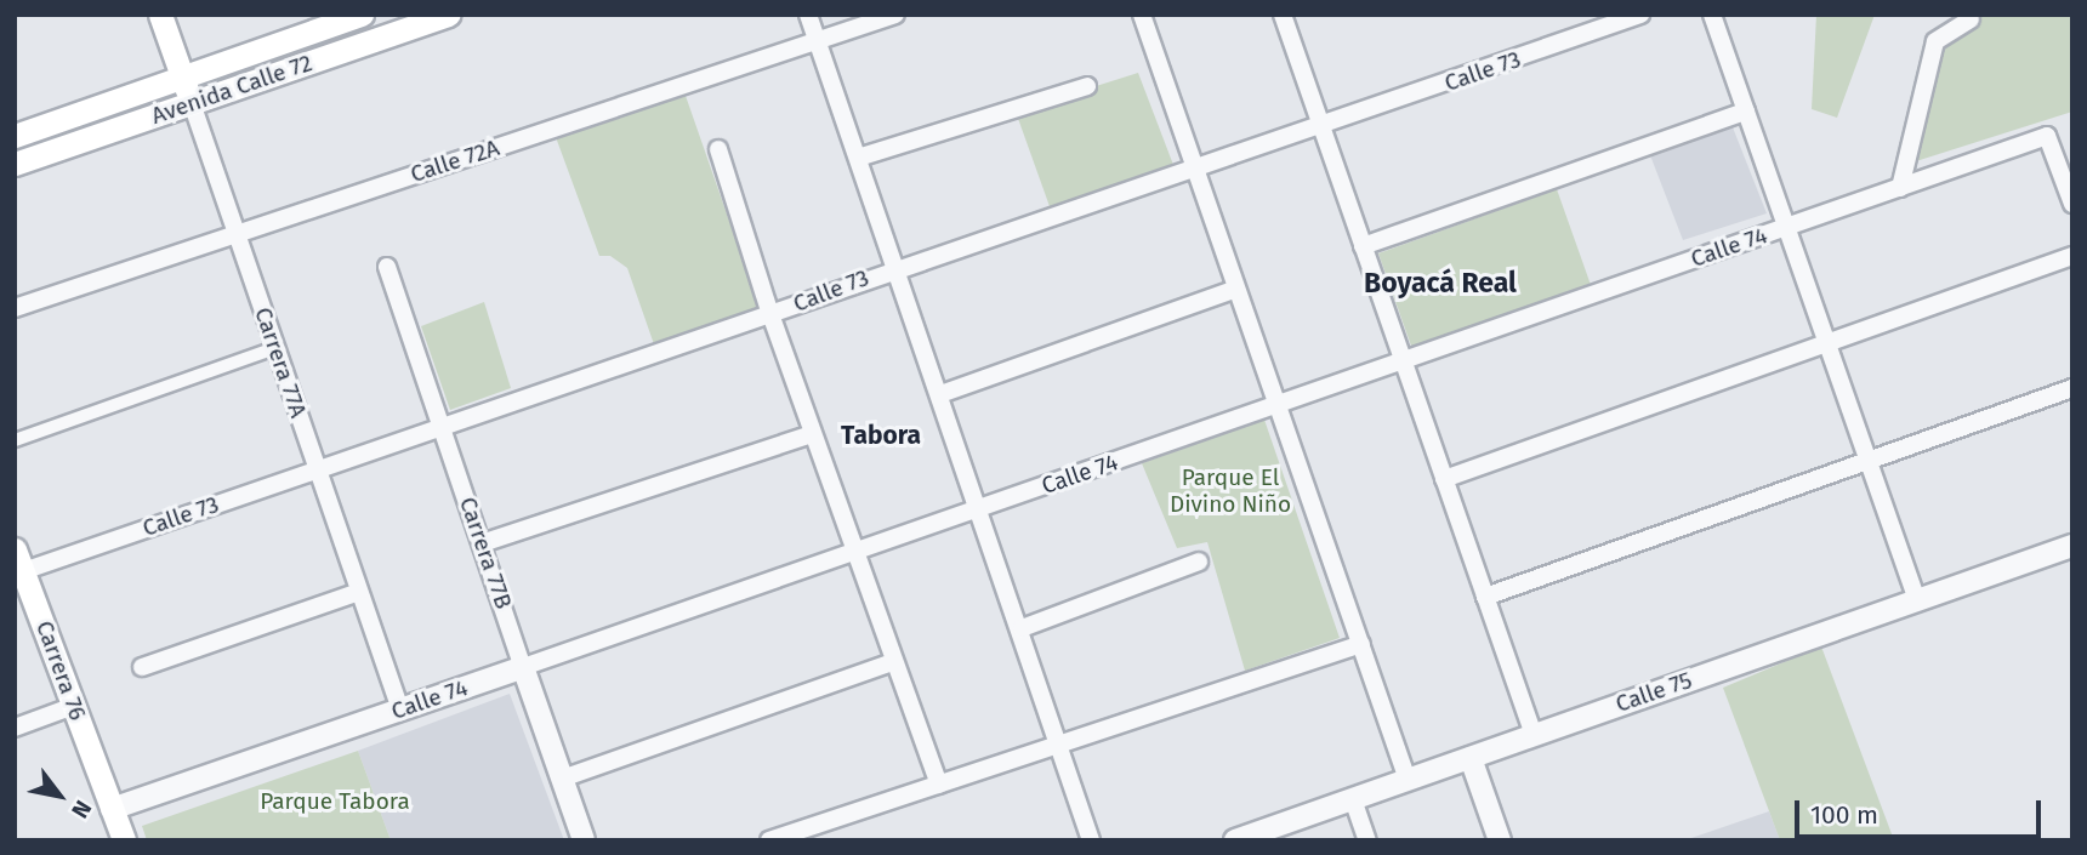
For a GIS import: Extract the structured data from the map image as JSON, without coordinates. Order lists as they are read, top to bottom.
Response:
{
  "streets": {
    "main road": ["Avenida Calle 72", "Carrera 77A", "Carrera 76"],
    "street": [
      "Calle 73",
      "Calle 72A",
      "Calle 74",
      "Carrera 77B",
      "Calle 75"
    ]
  },
  "crossings": [
    ["Calle 73", "Carrera 77A"],
    ["Calle 73", "Carrera 77B"],
    ["Calle 73", "Carrera 76"],
    ["Avenida Calle 72", "Carrera 77A"],
    ["Calle 72A", "Carrera 77A"],
    ["Calle 74", "Carrera 77A"],
    ["Calle 74", "Carrera 77B"],
    ["Calle 74", "Carrera 76"]
  ],
  "districts": ["Boyacá Real", "Tabora"],
  "parks": ["Parque El Divino Niño", "Parque Tabora"],
  "scale_bar": "100 m",
  "north": "bottom right"
}
